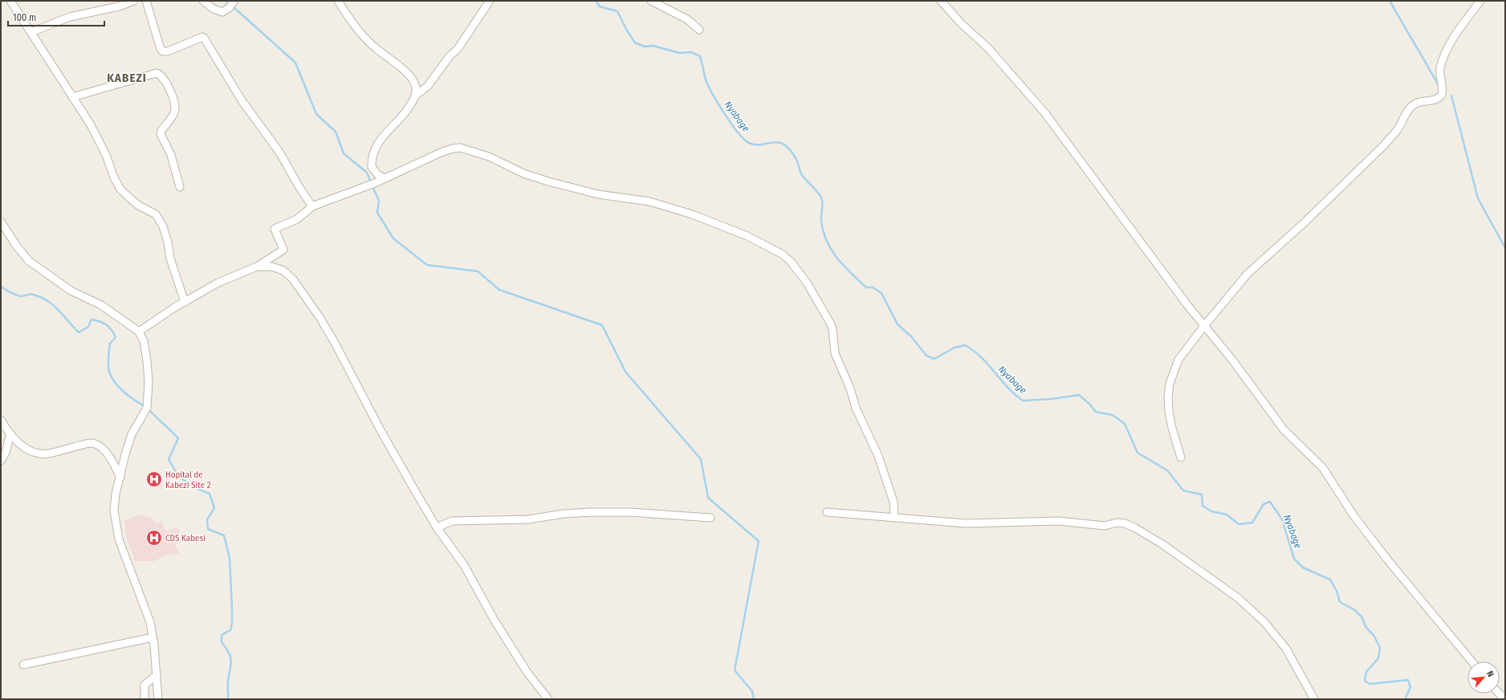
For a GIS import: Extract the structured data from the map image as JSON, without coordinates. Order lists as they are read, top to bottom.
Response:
{
  "districts": ["KABEZI"],
  "water": ["Nyabage"],
  "places": {
    "hospital": ["Hopital de Kabezi Site 2", "CDS Kabesi"]
  },
  "scale_bar": "100 m",
  "north": "top right"
}
